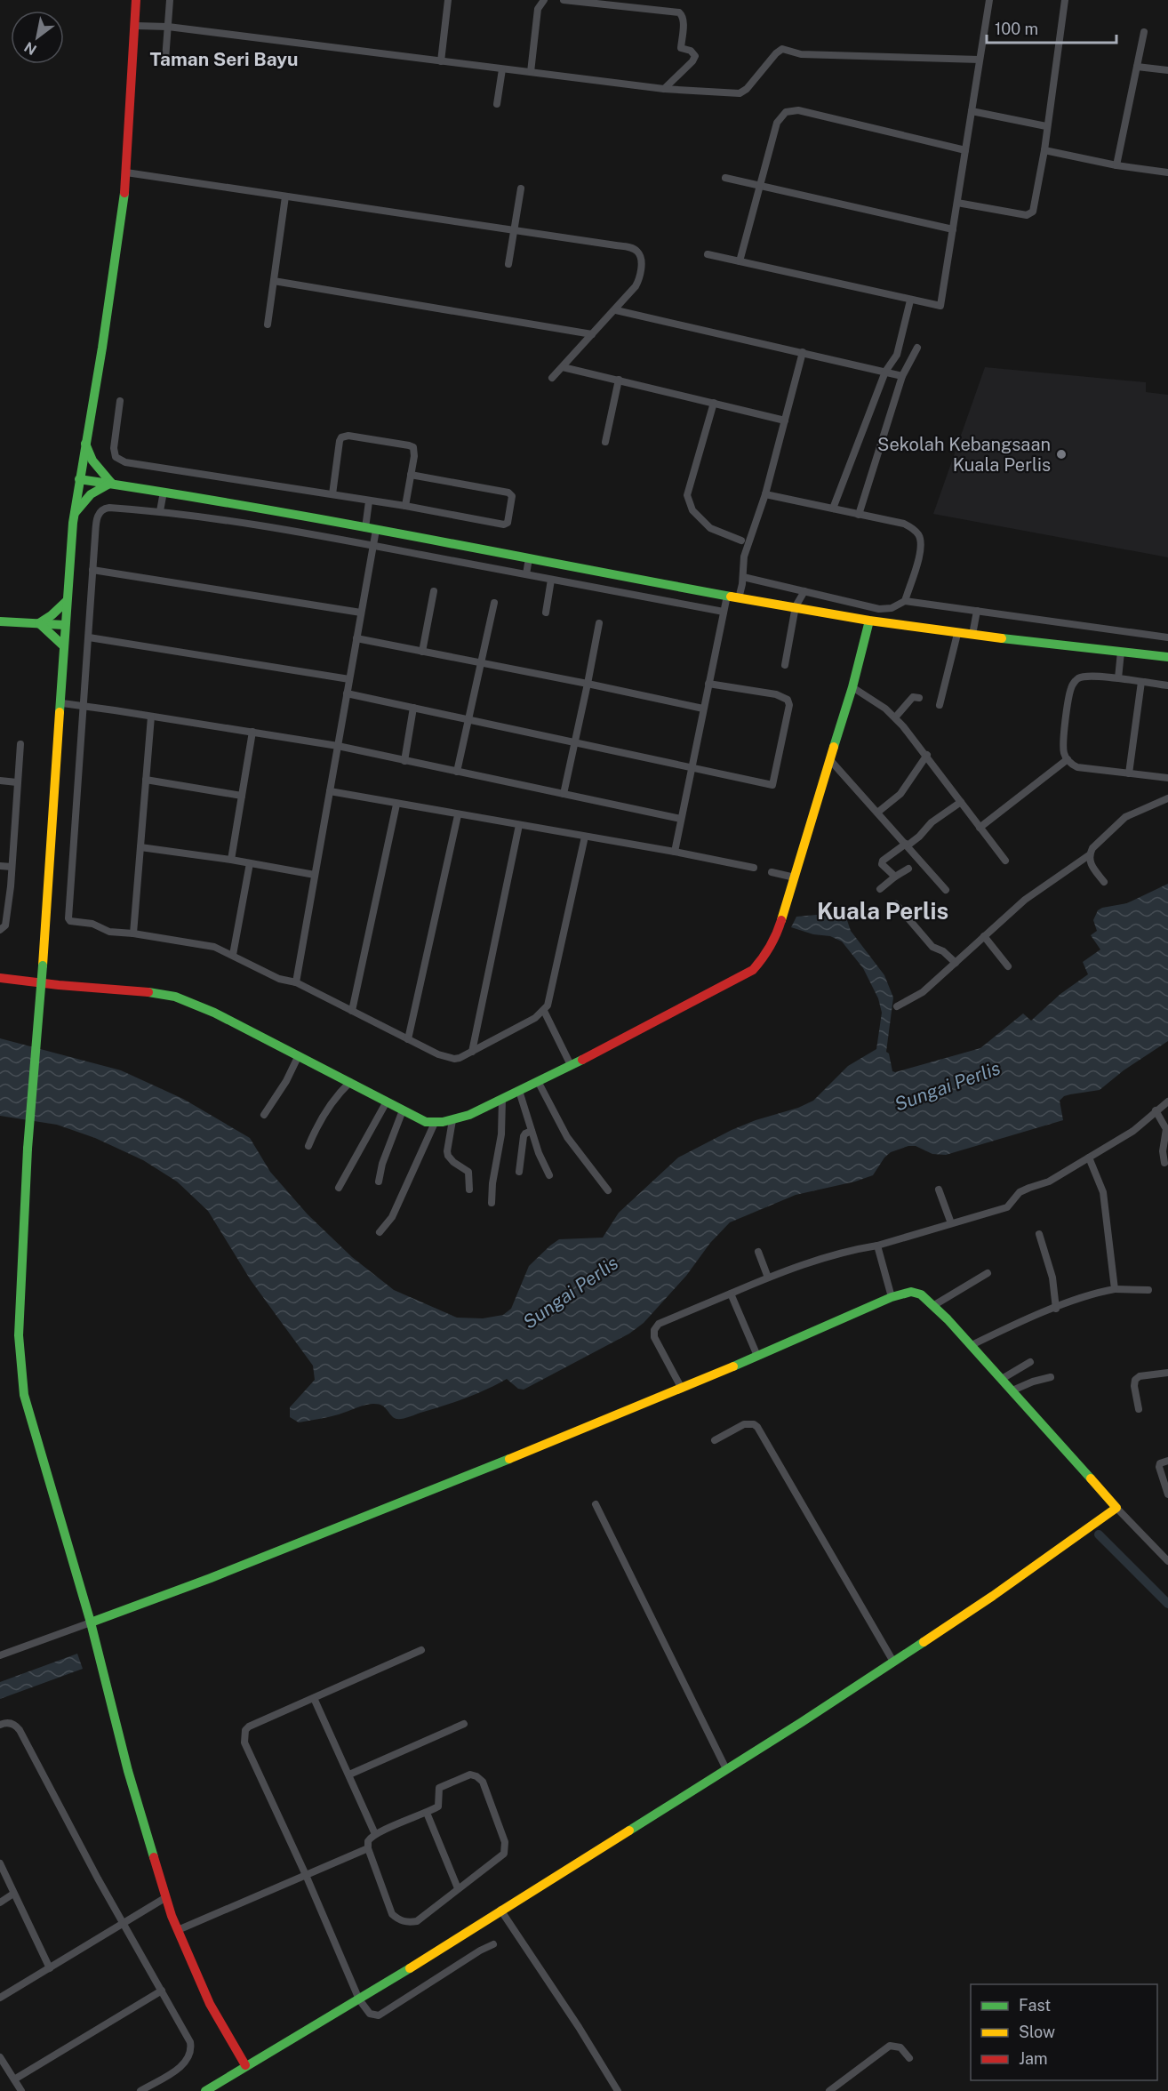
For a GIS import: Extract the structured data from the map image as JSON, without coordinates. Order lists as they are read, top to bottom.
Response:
{
  "districts": ["Taman Seri Bayu", "Kuala Perlis"],
  "water": ["Sungai Perlis"],
  "places": ["Sekolah Kebangsaan Kuala Perlis"],
  "legend": ["Fast", "Slow", "Jam"],
  "scale_bar": "100 m",
  "north": "bottom left"
}
